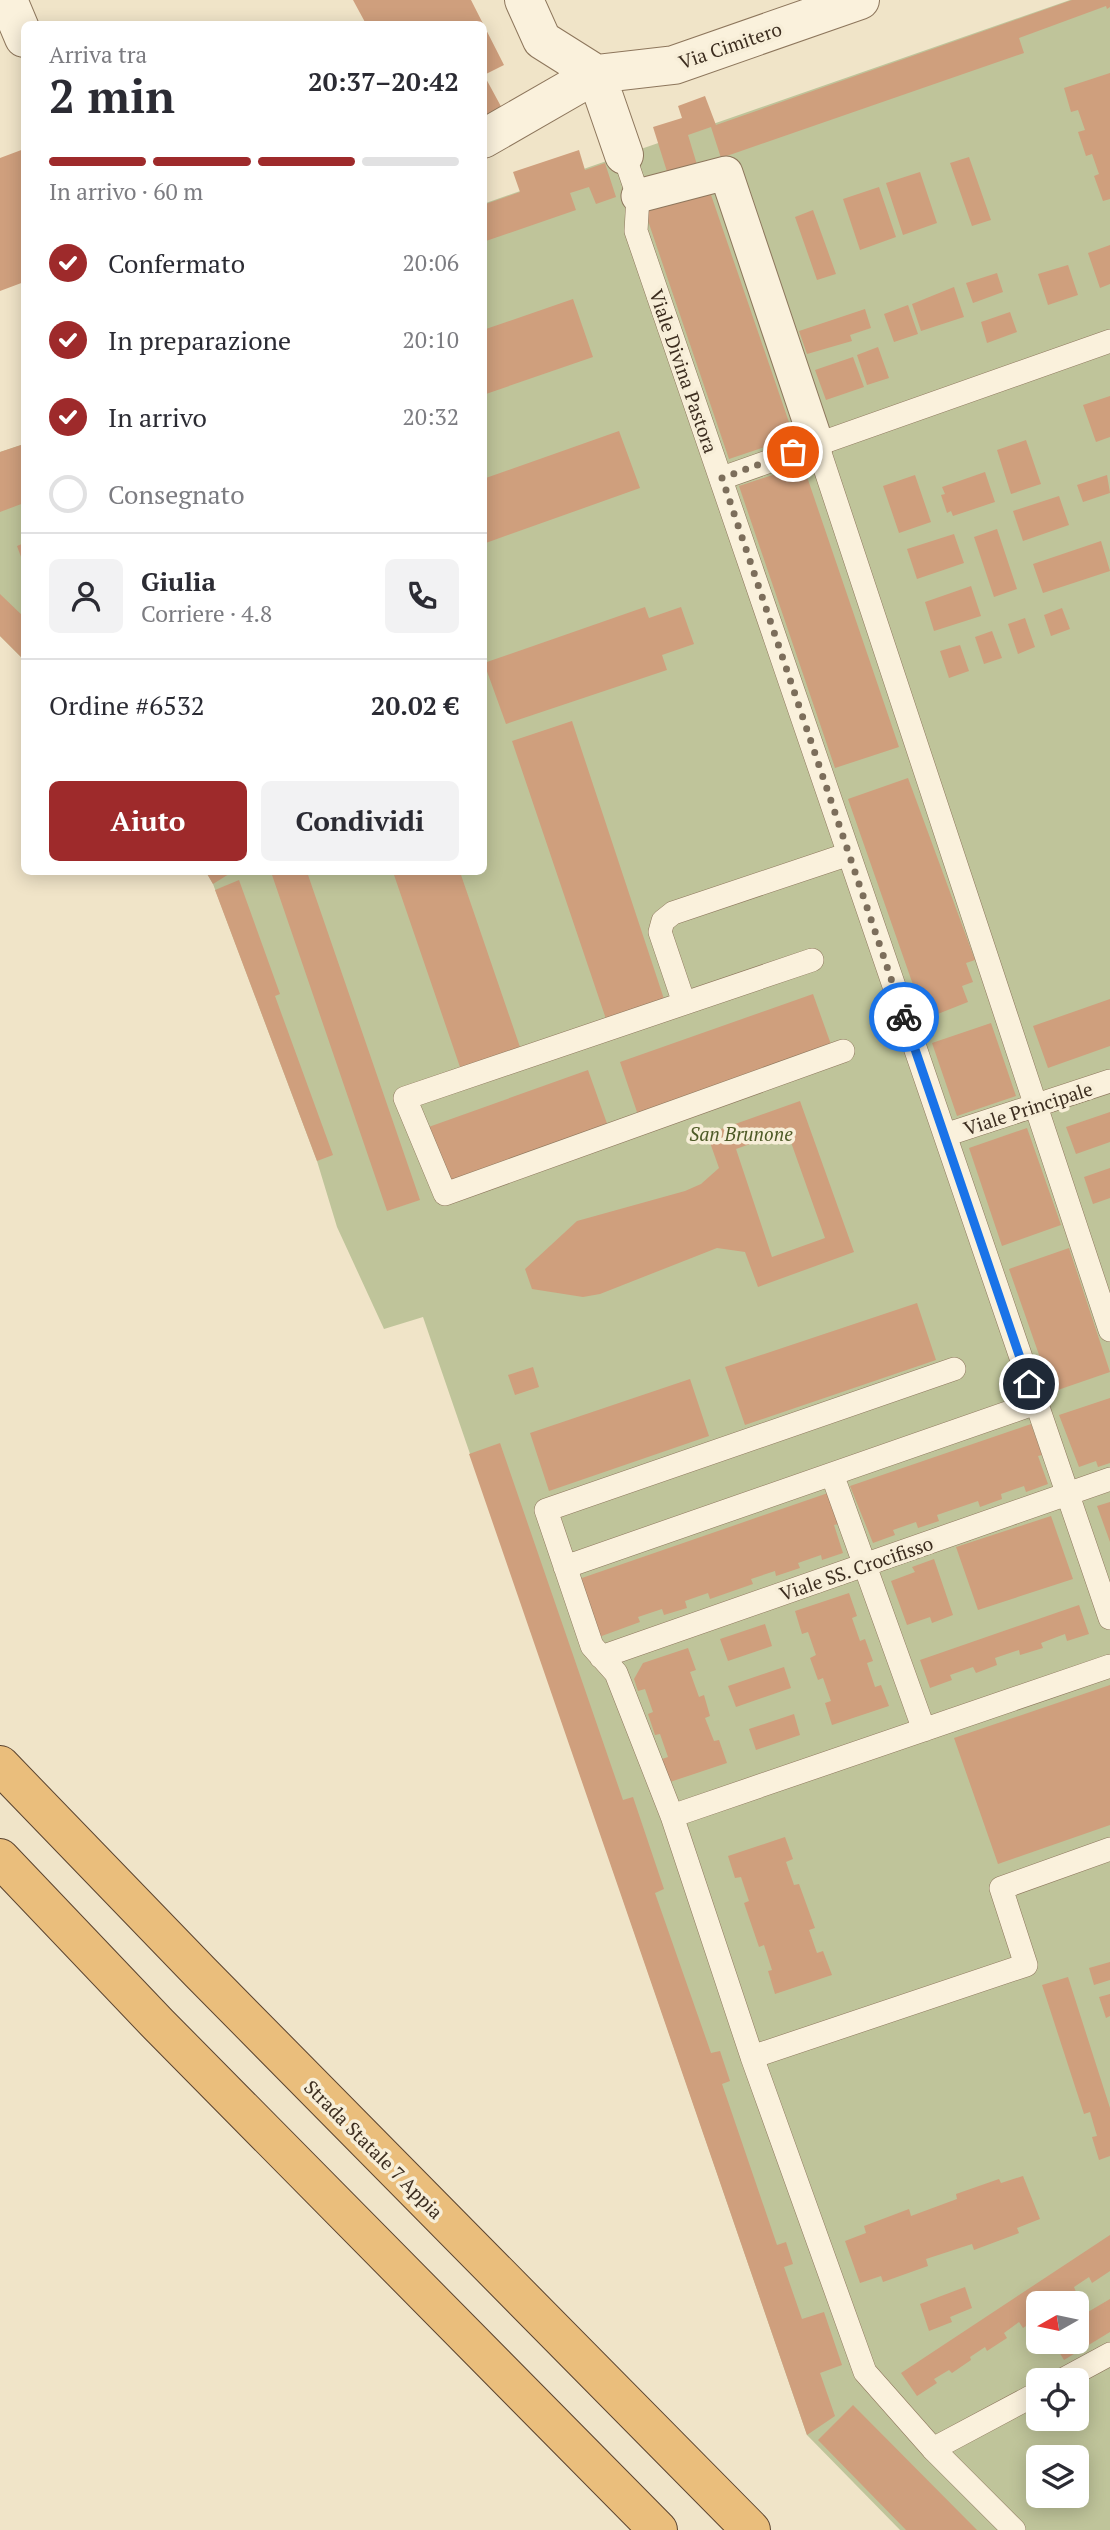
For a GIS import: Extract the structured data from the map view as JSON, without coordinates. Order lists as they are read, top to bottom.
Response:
{
  "streets": {
    "highway": ["Strada Statale 7 Appia"],
    "street": ["Via Cimitero"],
    "lane": ["Viale Divina Pastora", "Viale Principale", "Viale SS. Crocifisso"]
  },
  "crossings": [
    ["Viale Divina Pastora", "Viale Principale"],
    ["Viale Divina Pastora", "Viale SS. Crocifisso"]
  ],
  "parks": ["San Brunone"],
  "north": "left",
  "page": {
    "heading": ["2 min", "Arriva tra", "20:37–20:42"],
    "panel": [
      "Giulia",
      "Corriere · 4.8",
      "Ordine #6532",
      "20.02 €"
    ],
    "bar": "In arrivo · 60 m",
    "list": [
      ["Confermato", "20:06"],
      ["In preparazione", "20:10"],
      ["In arrivo", "20:32"],
      "Consegnato"
    ],
    "buttons": ["Aiuto", "Condividi"]
  }
}
